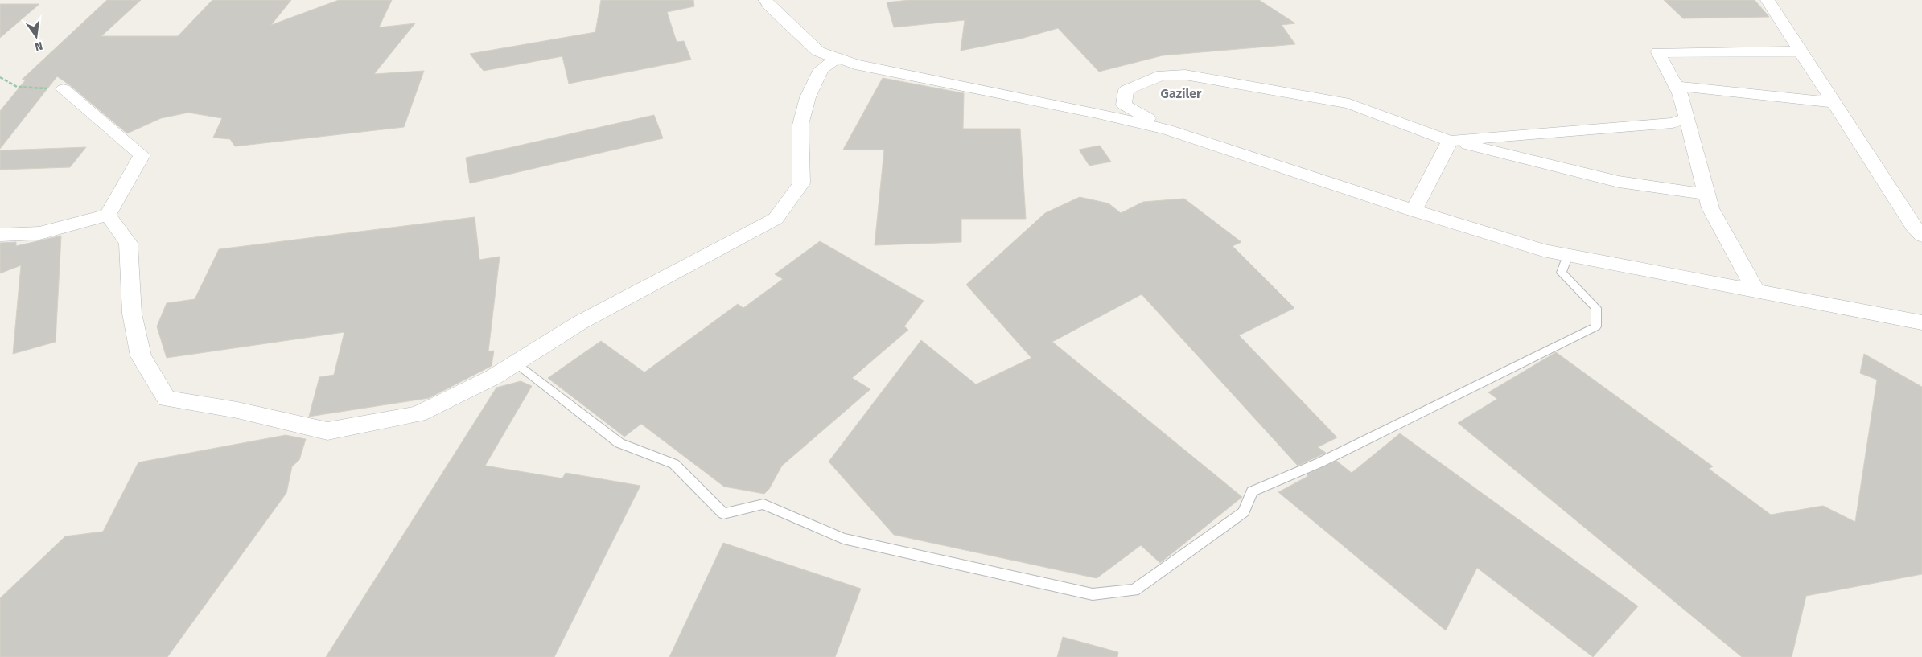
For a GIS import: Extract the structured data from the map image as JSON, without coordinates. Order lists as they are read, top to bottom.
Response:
{
  "districts": ["Gaziler"],
  "north": "bottom"
}
